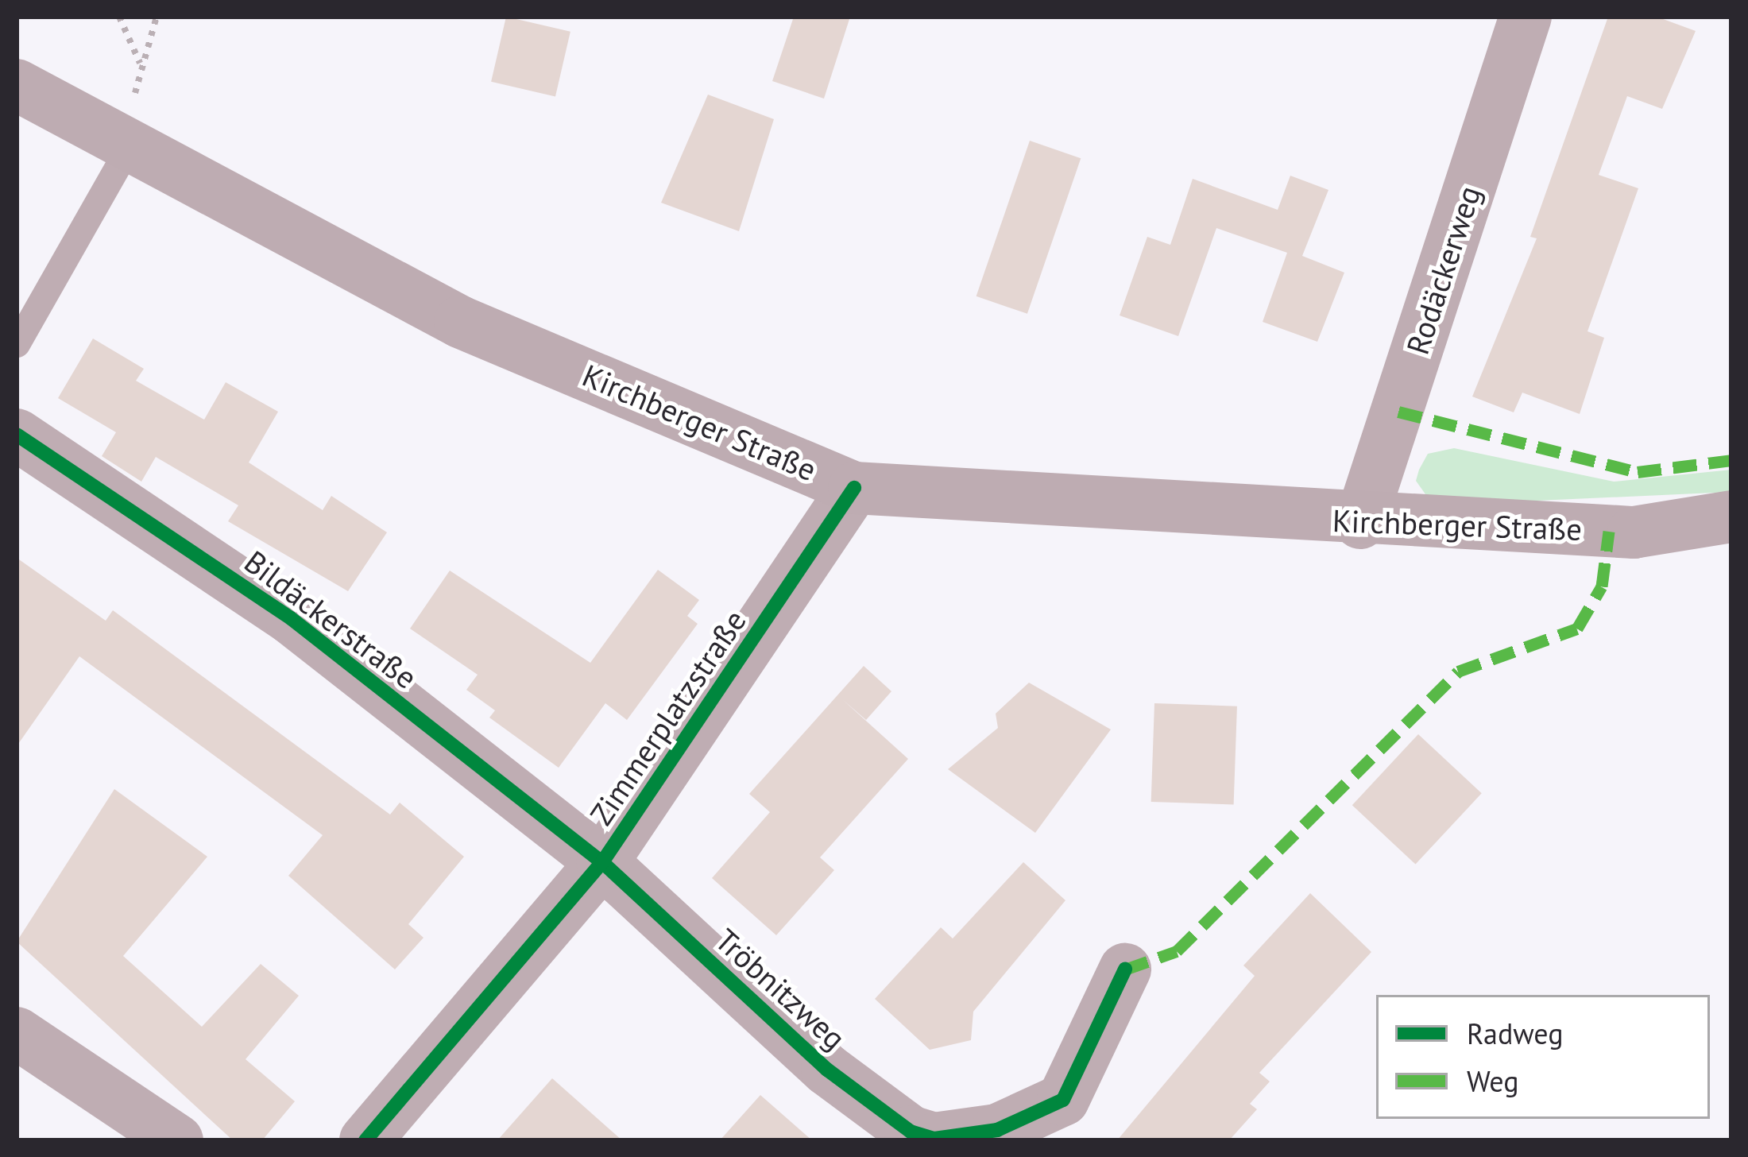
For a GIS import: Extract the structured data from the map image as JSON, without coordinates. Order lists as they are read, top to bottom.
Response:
{
  "streets": {
    "main road": ["Kirchberger Straße"],
    "street": [
      "Rodäckerweg",
      "Bildäckerstraße",
      "Zimmerplatzstraße",
      "Tröbnitzweg"
    ]
  },
  "crossings": [
    ["Rodäckerweg", "Kirchberger Straße"],
    ["Kirchberger Straße", "Zimmerplatzstraße"],
    ["Bildäckerstraße", "Zimmerplatzstraße"],
    ["Bildäckerstraße", "Tröbnitzweg"],
    ["Zimmerplatzstraße", "Tröbnitzweg"]
  ],
  "legend": ["Radweg", "Weg"]
}
